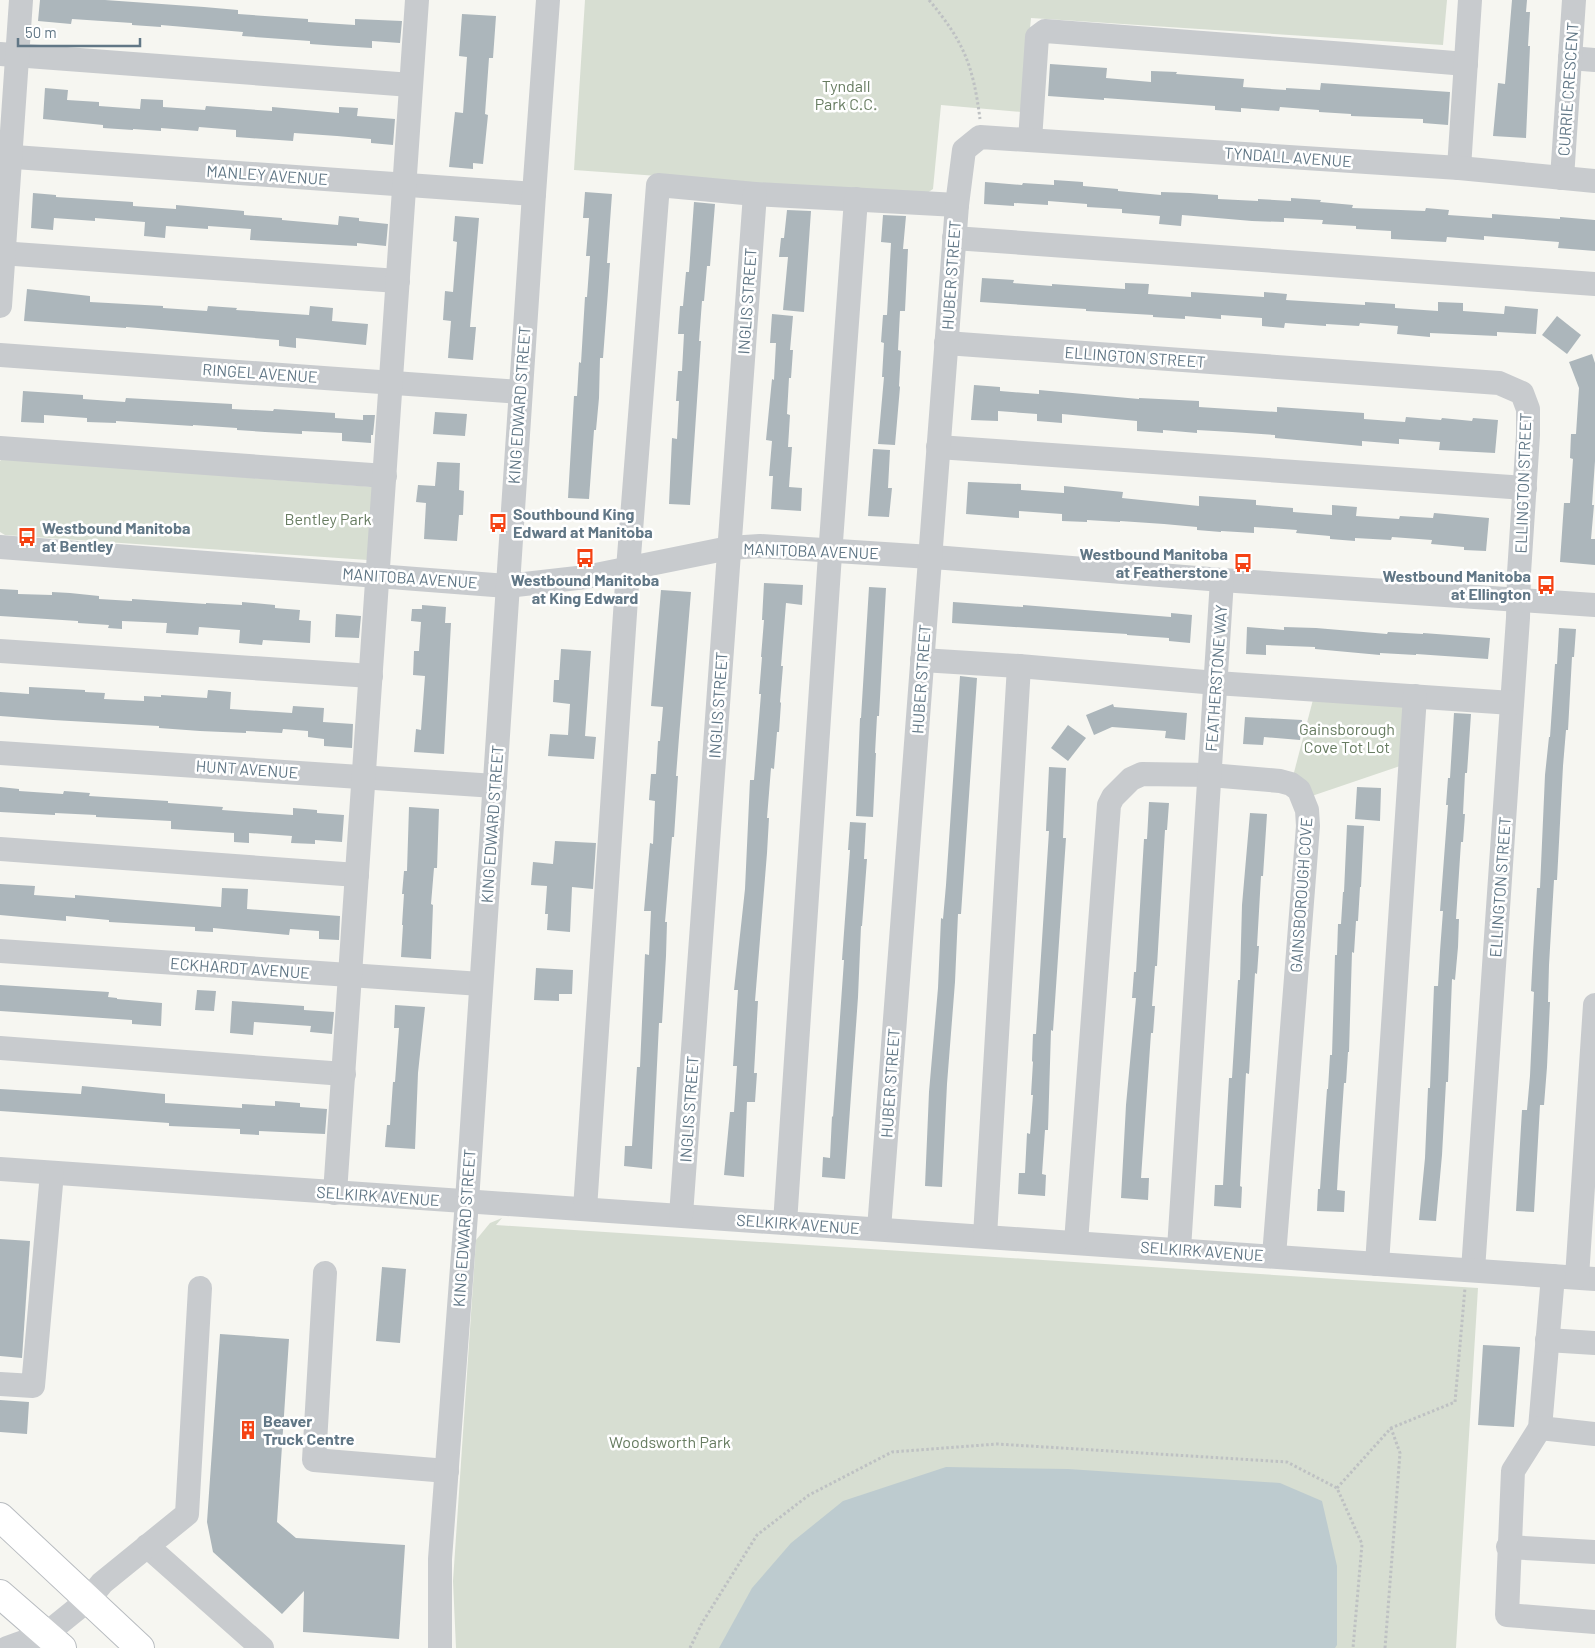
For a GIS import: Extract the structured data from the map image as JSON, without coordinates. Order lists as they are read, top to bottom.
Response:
{
  "streets": {
    "street": [
      "CURRIE CRESCENT",
      "TYNDALL AVENUE",
      "MANLEY AVENUE",
      "HUBER STREET",
      "INGLIS STREET",
      "ELLINGTON STREET",
      "RINGEL AVENUE",
      "KING EDWARD STREET",
      "MANITOBA AVENUE",
      "FEATHERSTONE WAY",
      "HUNT AVENUE",
      "GAINSBOROUGH COVE",
      "ECKHARDT AVENUE",
      "SELKIRK AVENUE"
    ]
  },
  "crossings": [
    ["CURRIE CRESCENT", "TYNDALL AVENUE"],
    ["TYNDALL AVENUE", "HUBER STREET"],
    ["MANLEY AVENUE", "KING EDWARD STREET"],
    ["HUBER STREET", "ELLINGTON STREET"],
    ["HUBER STREET", "MANITOBA AVENUE"],
    ["HUBER STREET", "SELKIRK AVENUE"],
    ["INGLIS STREET", "MANITOBA AVENUE"],
    ["INGLIS STREET", "SELKIRK AVENUE"],
    ["ELLINGTON STREET", "MANITOBA AVENUE"],
    ["ELLINGTON STREET", "SELKIRK AVENUE"],
    ["RINGEL AVENUE", "KING EDWARD STREET"],
    ["KING EDWARD STREET", "MANITOBA AVENUE"],
    ["KING EDWARD STREET", "HUNT AVENUE"],
    ["KING EDWARD STREET", "ECKHARDT AVENUE"],
    ["KING EDWARD STREET", "SELKIRK AVENUE"],
    ["MANITOBA AVENUE", "FEATHERSTONE WAY"],
    ["FEATHERSTONE WAY", "GAINSBOROUGH COVE"],
    ["FEATHERSTONE WAY", "SELKIRK AVENUE"],
    ["GAINSBOROUGH COVE", "SELKIRK AVENUE"]
  ],
  "parks": [
    "Tyndall Park C.C.",
    "Bentley Park",
    "Gainsborough Cove Tot Lot",
    "Woodsworth Park"
  ],
  "places": {
    "bus stop": [
      "Southbound King Edward at Manitoba",
      "Westbound Manitoba at Bentley",
      "Westbound Manitoba at King Edward",
      "Westbound Manitoba at Featherstone",
      "Westbound Manitoba at Ellington"
    ],
    "building": ["Beaver Truck Centre"]
  },
  "scale_bar": "50 m"
}
